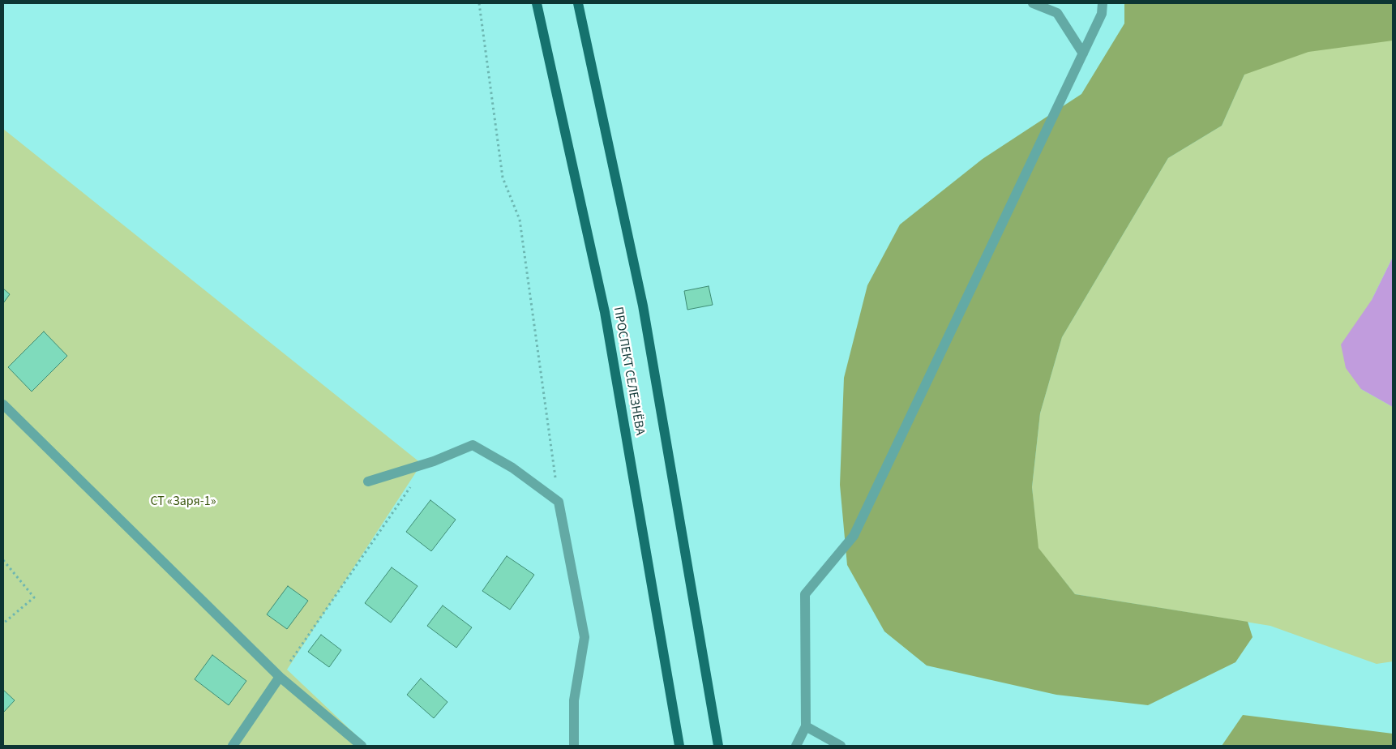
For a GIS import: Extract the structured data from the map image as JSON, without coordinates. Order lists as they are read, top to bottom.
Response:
{
  "streets": {
    "main road": ["ПРОСПЕКТ СЕЛЕЗНЁВА"]
  },
  "parks": ["СТ «Заря-1»"]
}
